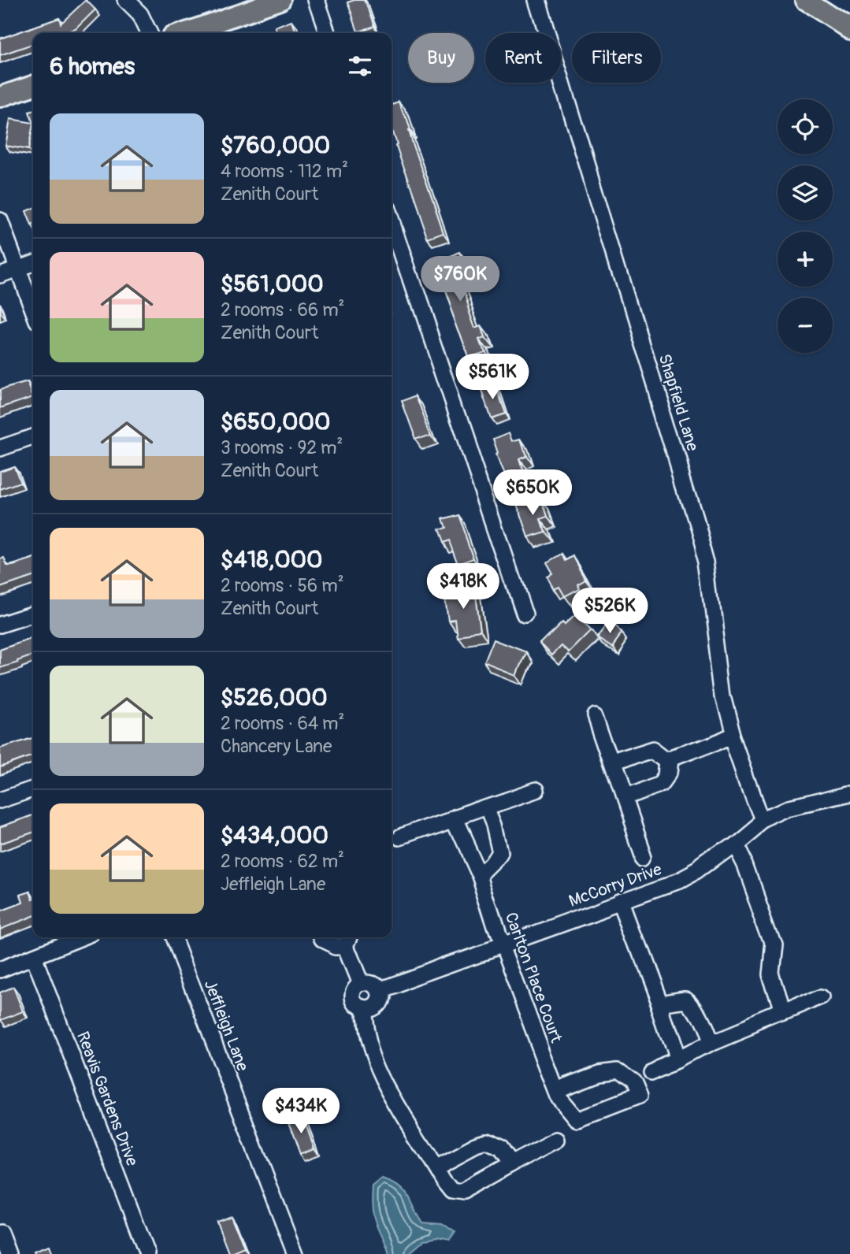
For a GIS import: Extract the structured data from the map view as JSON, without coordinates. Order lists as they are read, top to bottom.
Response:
{
  "streets": {
    "street": [
      "Shapfield Lane",
      "McCorry Drive",
      "Carlton Place Court",
      "Jeffleigh Lane",
      "Reavis Gardens Drive"
    ]
  },
  "crossings": [
    ["Shapfield Lane", "McCorry Drive"],
    ["McCorry Drive", "Carlton Place Court"]
  ],
  "page": {
    "chip": ["Buy", "Rent", "Filters"],
    "heading": "6 homes",
    "map_buttons": ["+", "−"],
    "list": [
      {
        "name": "$760,000",
        "note": "4 rooms · 112 m² · Zenith Court"
      },
      {
        "name": "$561,000",
        "note": "2 rooms · 66 m² · Zenith Court"
      },
      {
        "name": "$650,000",
        "note": "3 rooms · 92 m² · Zenith Court"
      },
      {
        "name": "$418,000",
        "note": "2 rooms · 56 m² · Zenith Court"
      },
      {
        "name": "$526,000",
        "note": "2 rooms · 64 m² · Chancery Lane"
      },
      {
        "name": "$434,000",
        "note": "2 rooms · 62 m² · Jeffleigh Lane"
      }
    ],
    "price": [
      "$760K",
      "$561K",
      "$650K",
      "$418K",
      "$526K",
      "$434K"
    ]
  }
}
